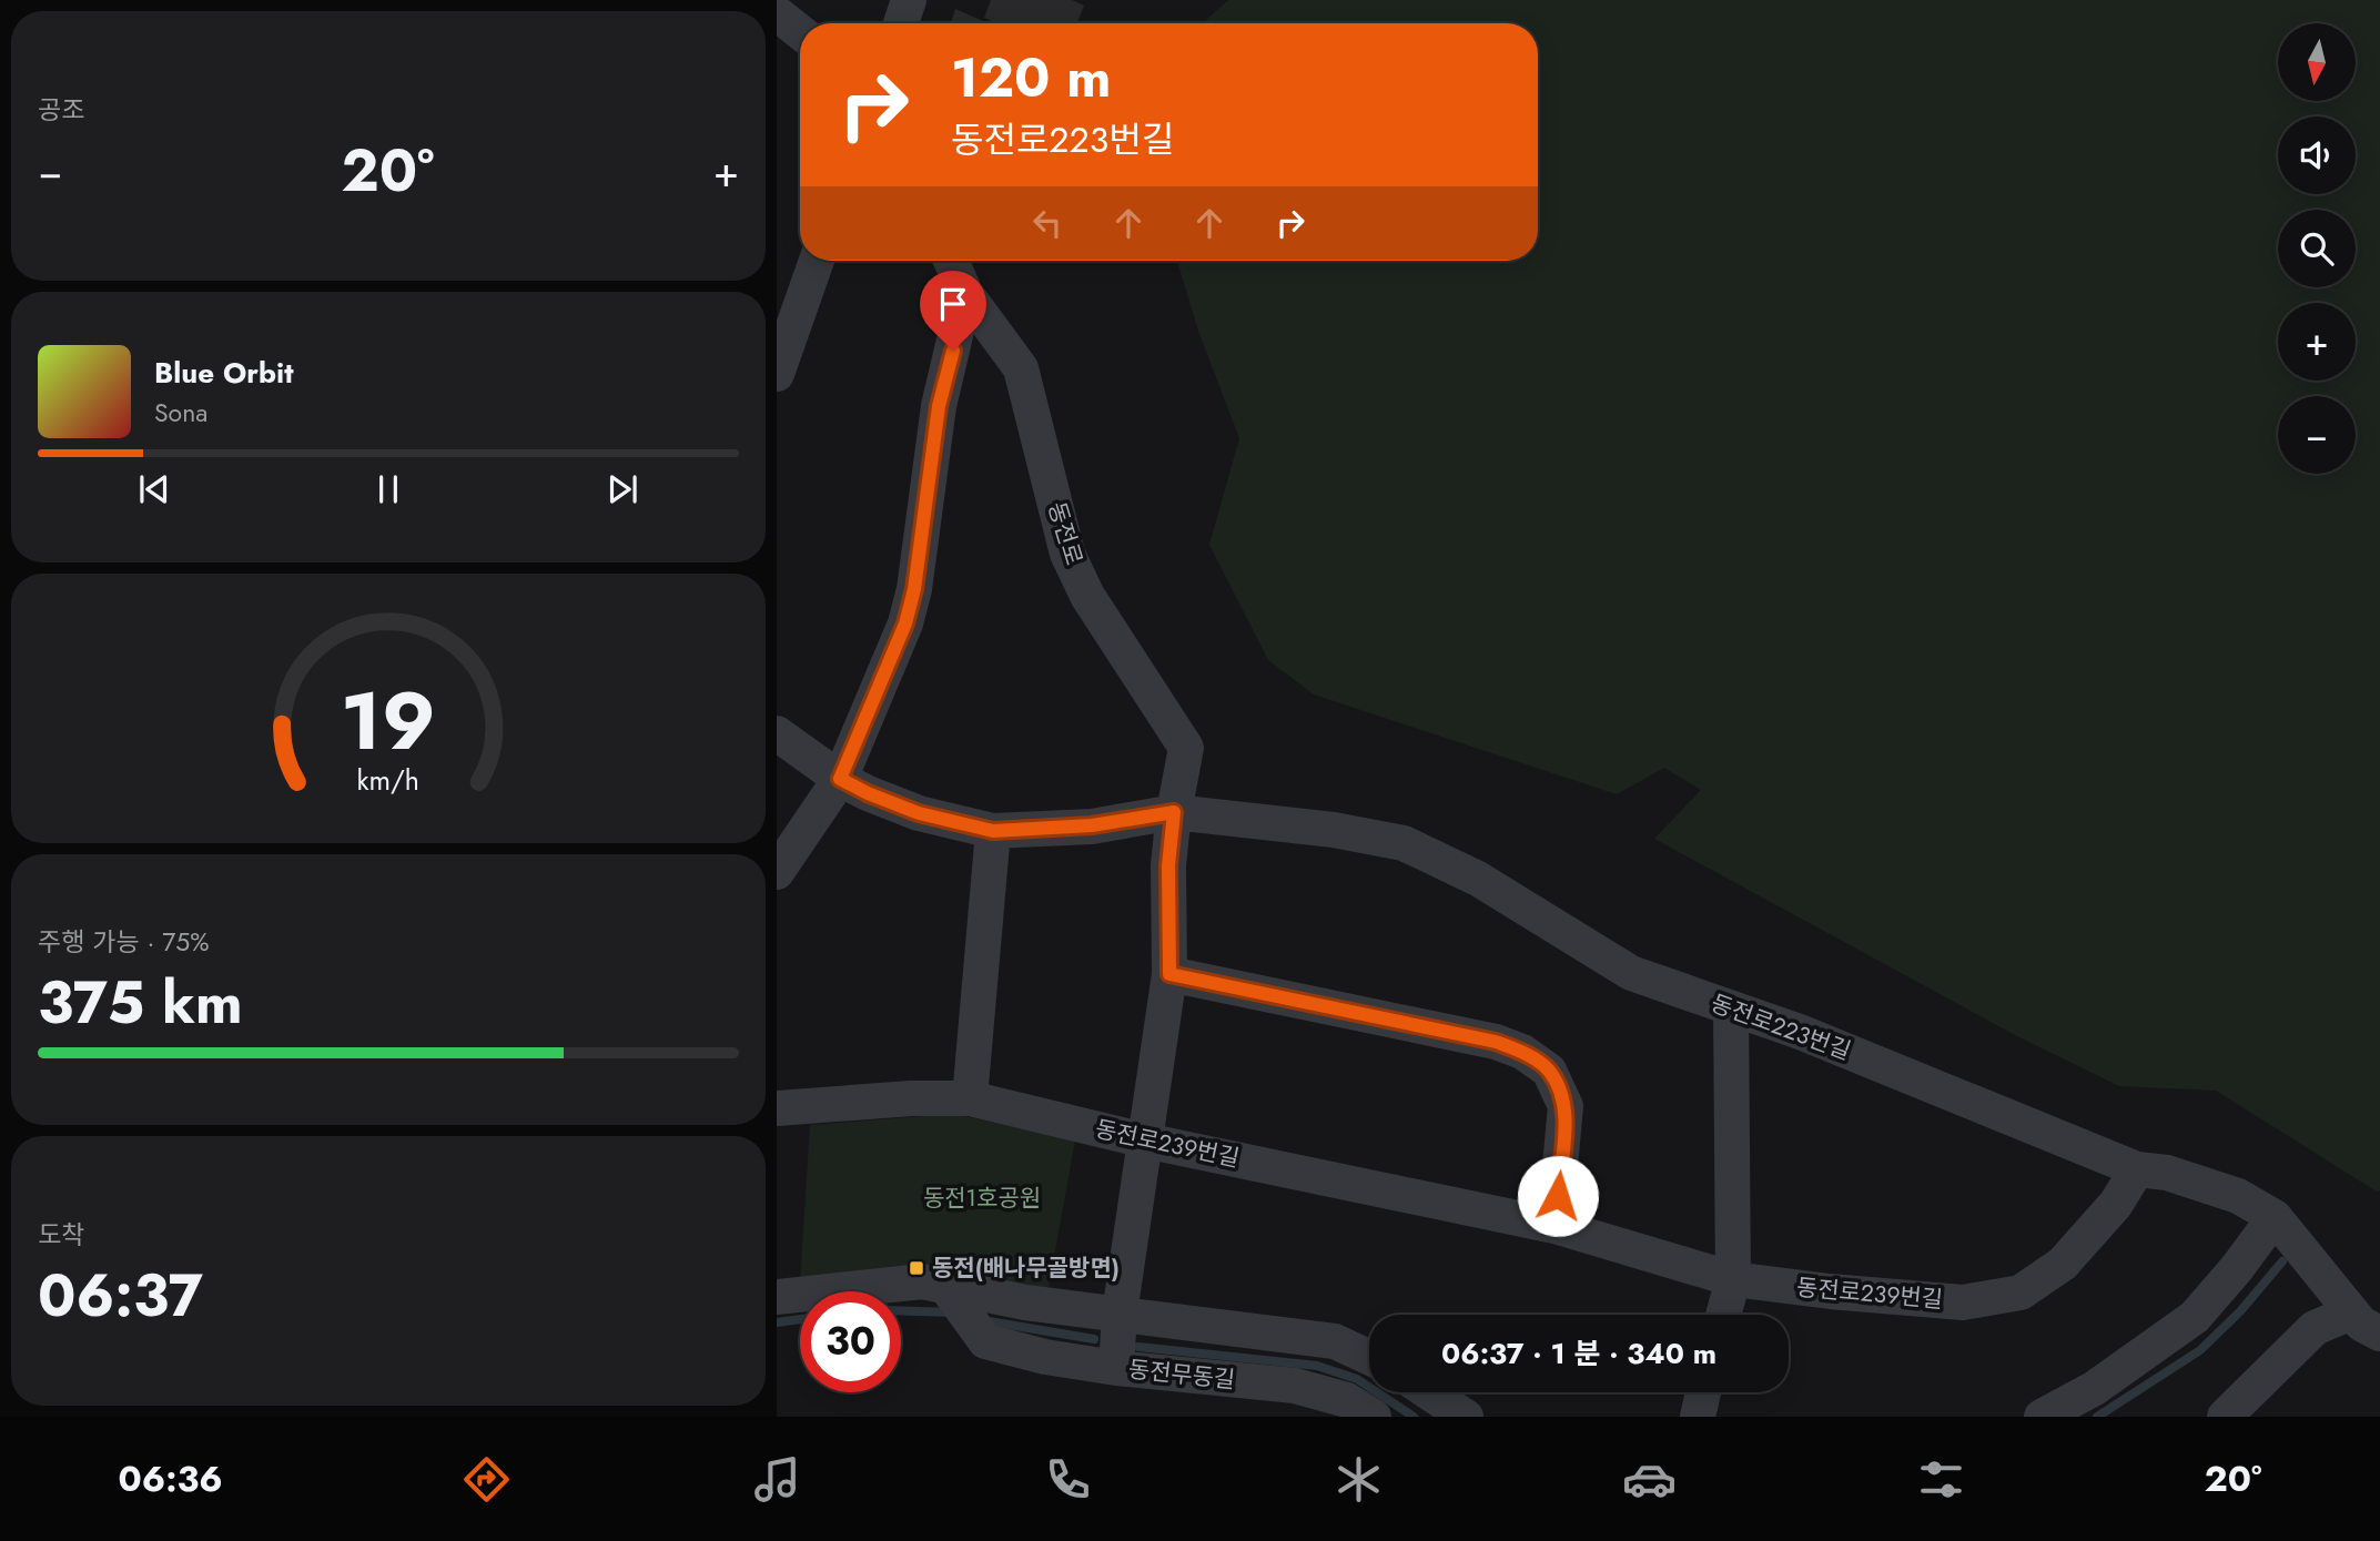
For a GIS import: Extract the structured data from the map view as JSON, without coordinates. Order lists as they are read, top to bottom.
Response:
{
  "streets": {
    "street": [
      "동전로",
      "동전로223번길",
      "동전로239번길",
      "동전무동길"
    ]
  },
  "crossings": [
    ["동전로", "동전로223번길"],
    ["동전로223번길", "동전로239번길"]
  ],
  "parks": ["동전1호공원"],
  "places": {
    "transit": ["동전(배나무골방면)"]
  },
  "north": "bottom",
  "page": {
    "tile": [
      "공조",
      ["주행 가능 · 75%", "375 km"],
      ["도착", "06:37"]
    ],
    "map_buttons": ["+", "−"],
    "turn": ["120 m", "동전로223번길"],
    "heat": ["−", "20°", "+"],
    "song": ["Blue Orbit", "Sona"],
    "limit": "30",
    "trip": "06:37 · 1 분 · 340 m",
    "tabs": ["06:36", "20°"],
    "gauge": ["19", "km/h"]
  }
}
